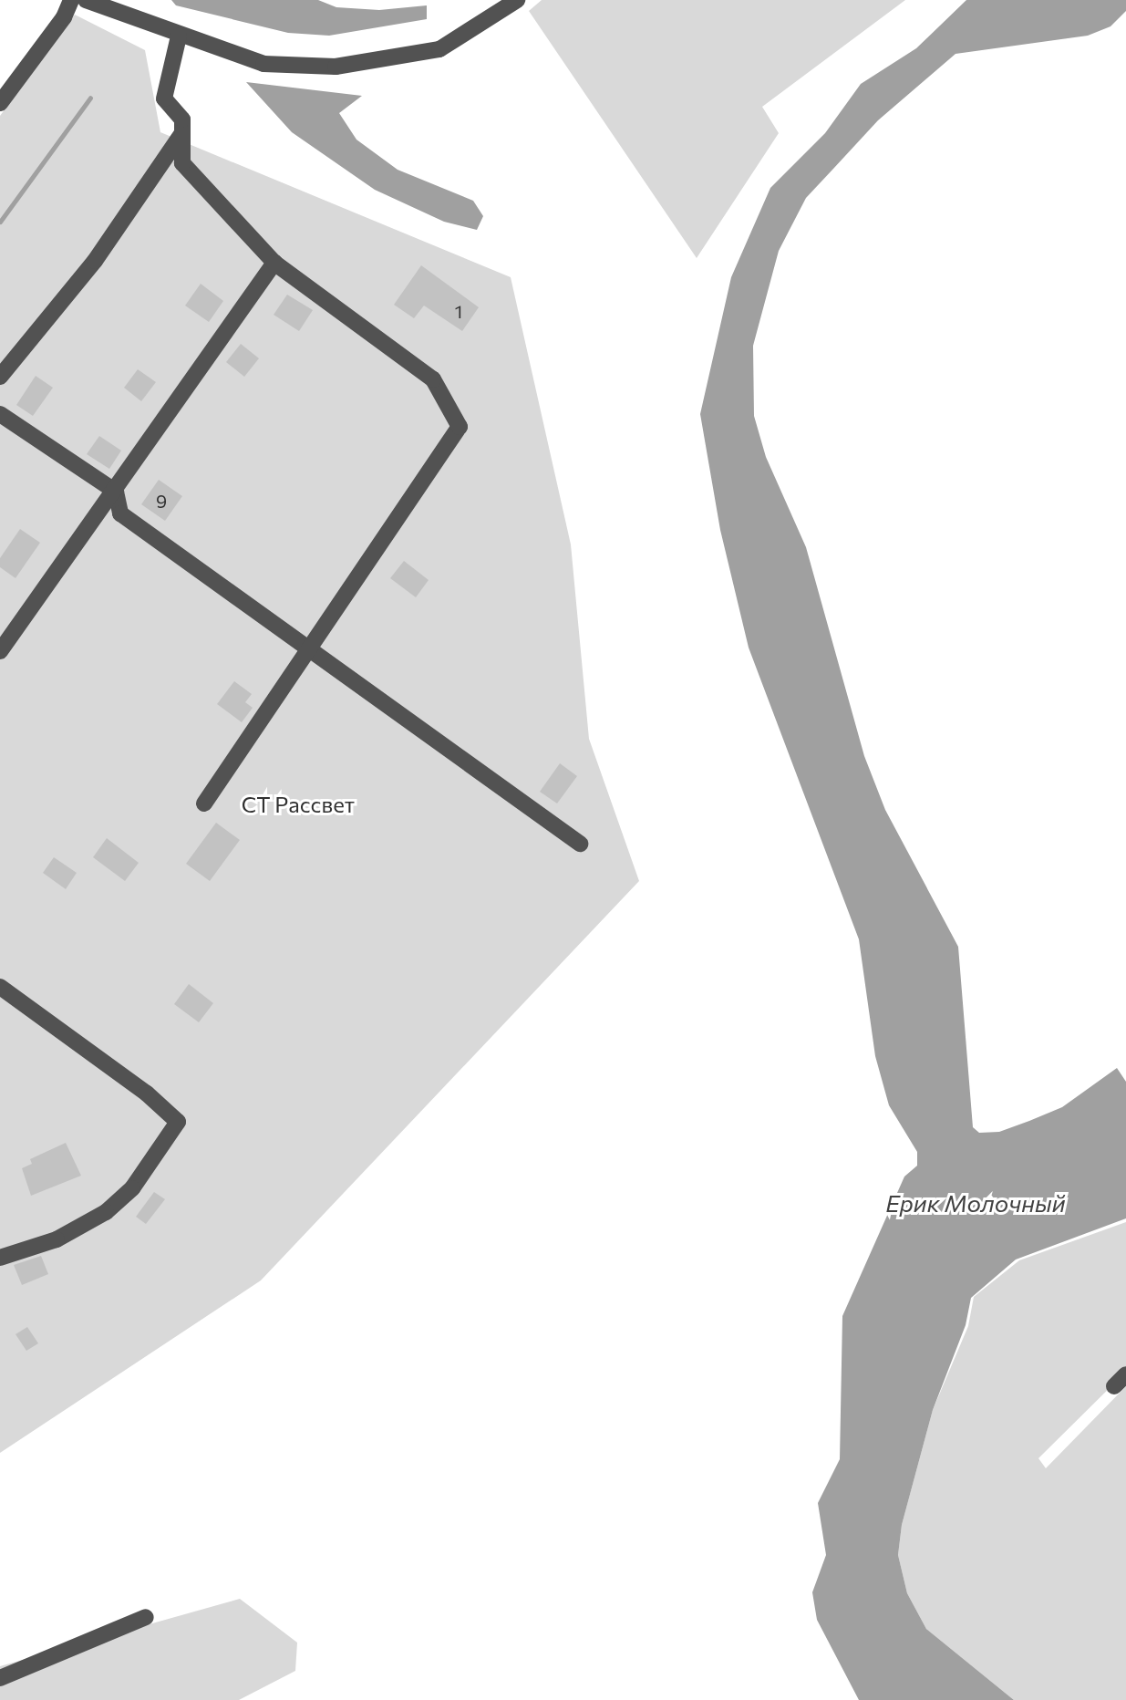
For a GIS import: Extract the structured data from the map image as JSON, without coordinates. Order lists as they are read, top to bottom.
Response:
{
  "water": ["Ерик Молочный"],
  "parks": ["СТ Рассвет"],
  "house_numbers": ["1", "9"]
}
